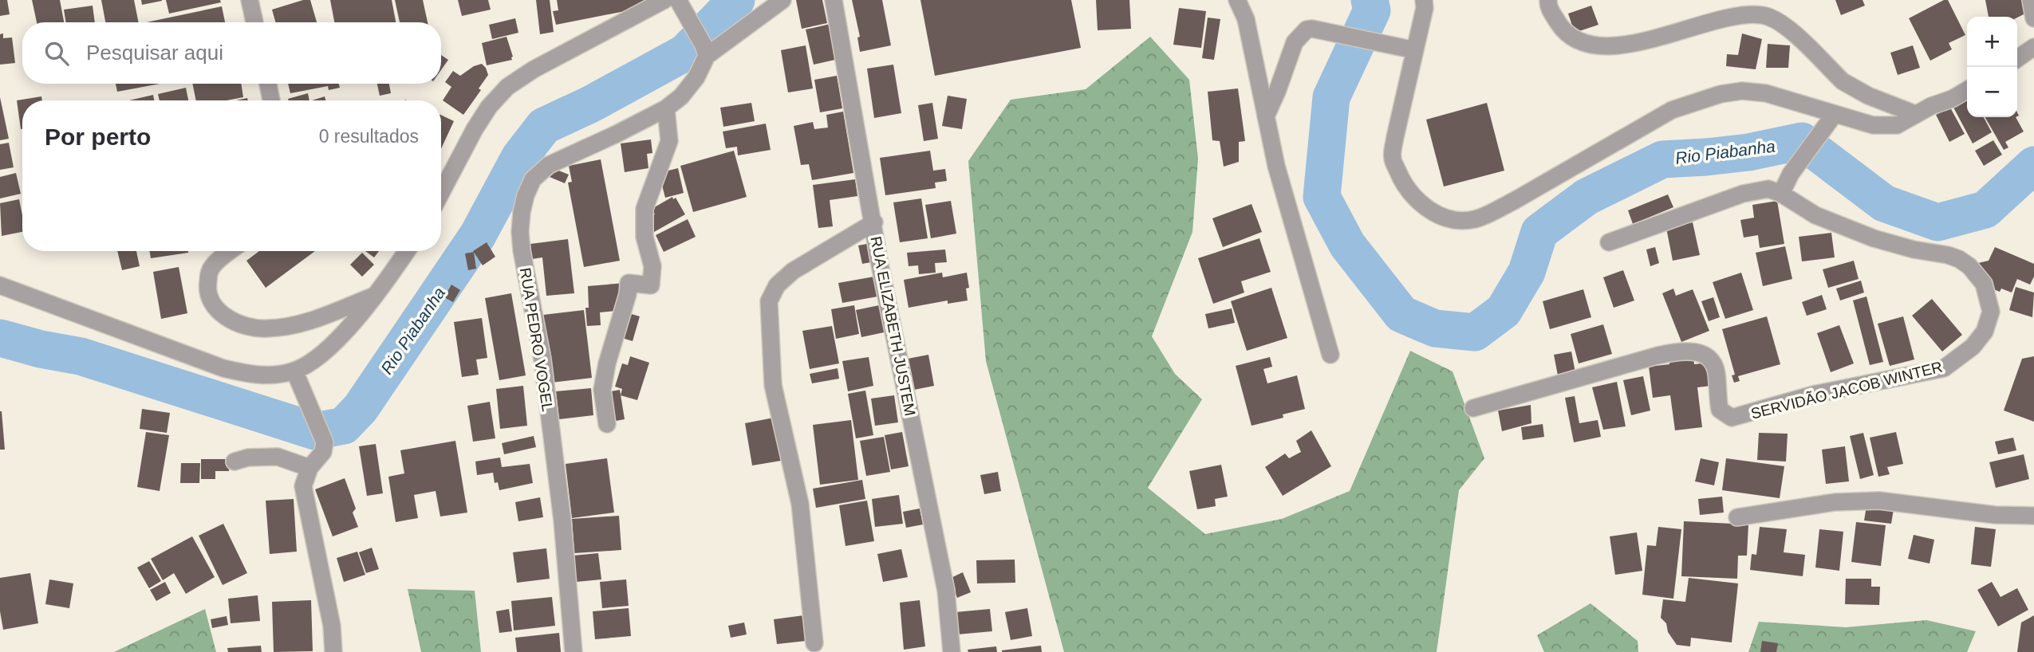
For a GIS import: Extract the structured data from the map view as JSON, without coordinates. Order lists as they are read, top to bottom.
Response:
{
  "streets": {
    "street": ["RUA ELIZABETH JUSTEM", "RUA PEDRO VOGEL", "SERVIDÃO JACOB WINTER"]
  },
  "water": ["Rio Piabanha"],
  "page": {
    "map_buttons": ["+", "−"],
    "search": "Pesquisar aqui",
    "heading": ["Por perto", "0 resultados"]
  }
}
